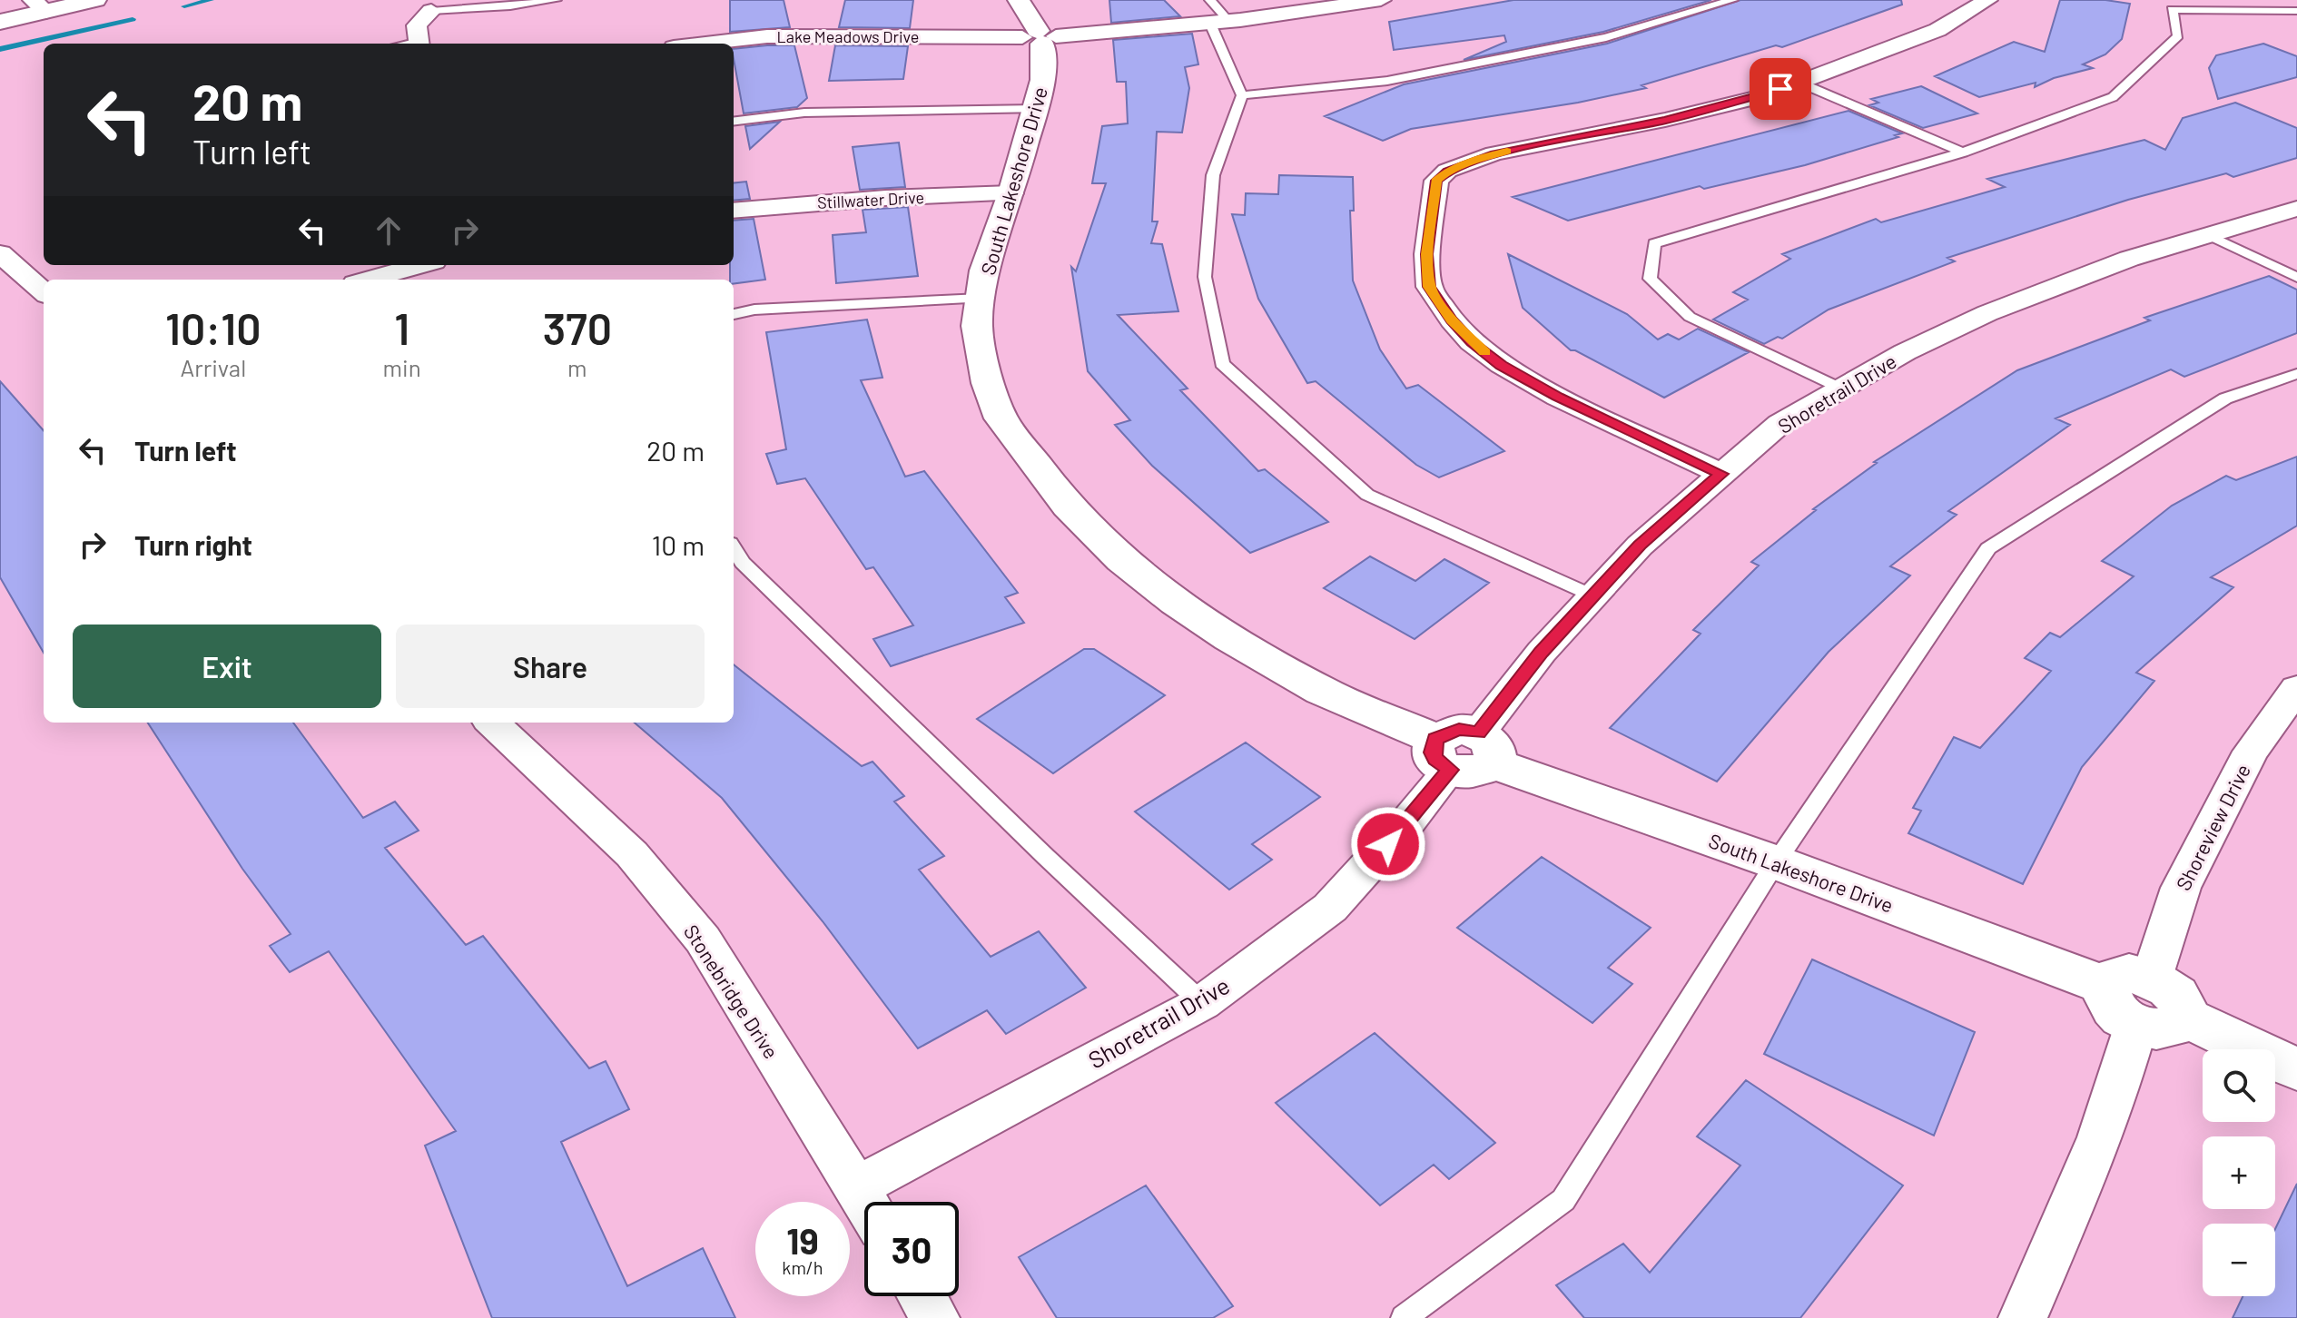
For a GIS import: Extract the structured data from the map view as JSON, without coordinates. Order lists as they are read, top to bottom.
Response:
{
  "streets": {
    "street": [
      "Lake Meadows Drive",
      "South Lakeshore Drive",
      "Stillwater Drive",
      "Shoretrail Drive",
      "Shoreview Drive",
      "Stonebridge Drive"
    ]
  },
  "crossings": [
    ["Lake Meadows Drive", "South Lakeshore Drive"],
    ["South Lakeshore Drive", "Stillwater Drive"],
    ["South Lakeshore Drive", "Shoretrail Drive"],
    ["South Lakeshore Drive", "Shoreview Drive"],
    ["Shoretrail Drive", "Stonebridge Drive"]
  ],
  "page": {
    "turn": ["20 m", "Turn left"],
    "eta": [
      "10:10",
      "Arrival",
      "1",
      "min",
      "370",
      "m"
    ],
    "list": [
      {
        "name": "Turn left",
        "value": "20 m"
      },
      {
        "name": "Turn right",
        "value": "10 m"
      }
    ],
    "buttons": ["Exit", "Share"],
    "map_buttons": ["+", "−"],
    "speed": "19 km/h",
    "limit": "30"
  }
}
